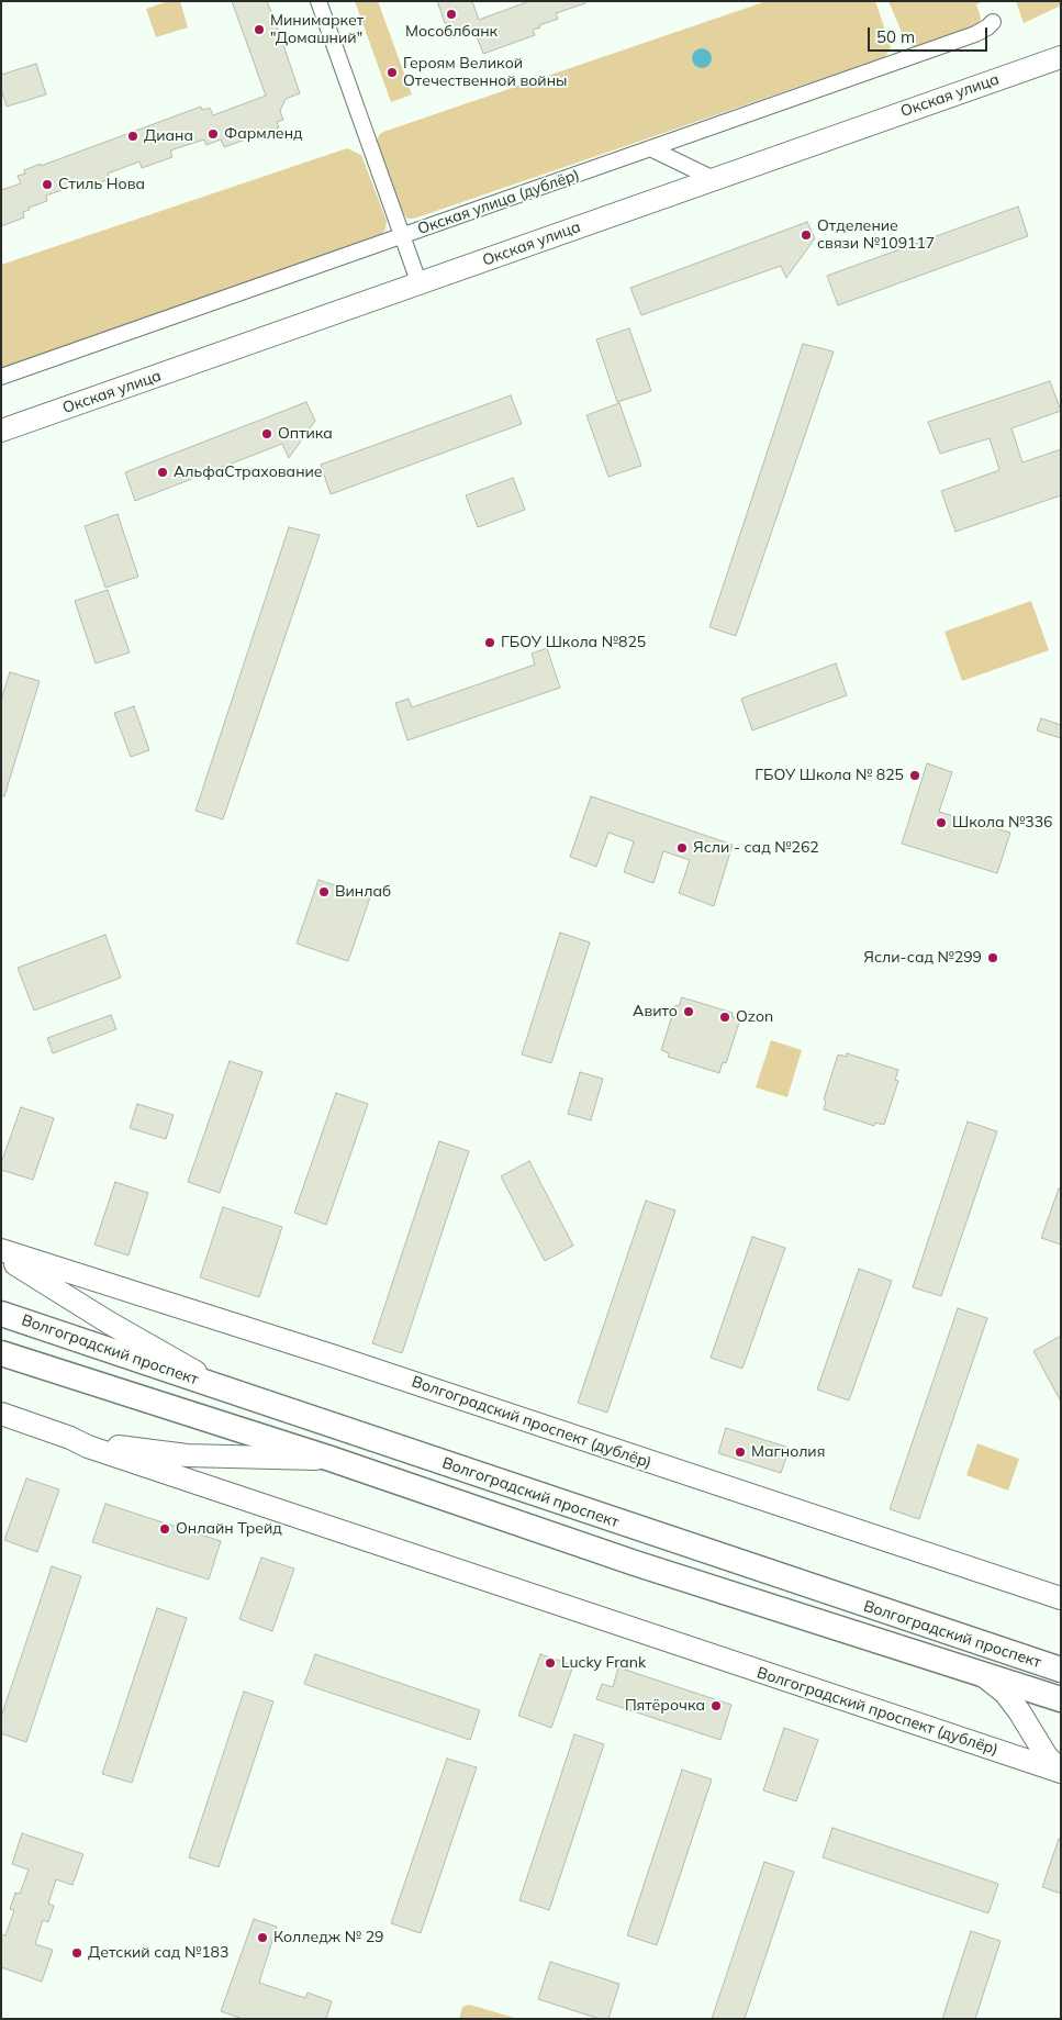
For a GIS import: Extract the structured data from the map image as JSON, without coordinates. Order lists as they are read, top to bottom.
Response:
{
  "streets": {
    "main road": ["Волгоградский проспект"],
    "street": ["Окская улица", "Окская улица (дублёр)", "Волгоградский проспект (дублёр)"]
  },
  "crossings": [
    ["Волгоградский проспект", "Волгоградский проспект (дублёр)"]
  ],
  "places": [
    "Мособлбанк",
    "Минимаркет \"Домашний\"",
    "Героям Великой Отечественной войны",
    "Фармленд",
    "Диана",
    "Стиль Нова",
    "Отделение связи №109117",
    "Оптика",
    "АльфаСтрахование",
    "ГБОУ Школа №825",
    "ГБОУ Школа № 825",
    "Школа №336",
    "Ясли - сад №262",
    "Винлаб",
    "Ясли-сад №299",
    "Авито",
    "Ozon",
    "Магнолия",
    "Онлайн Трейд",
    "Lucky Frank",
    "Пятёрочка",
    "Колледж № 29",
    "Детский сад №183"
  ],
  "scale_bar": "50 m"
}
